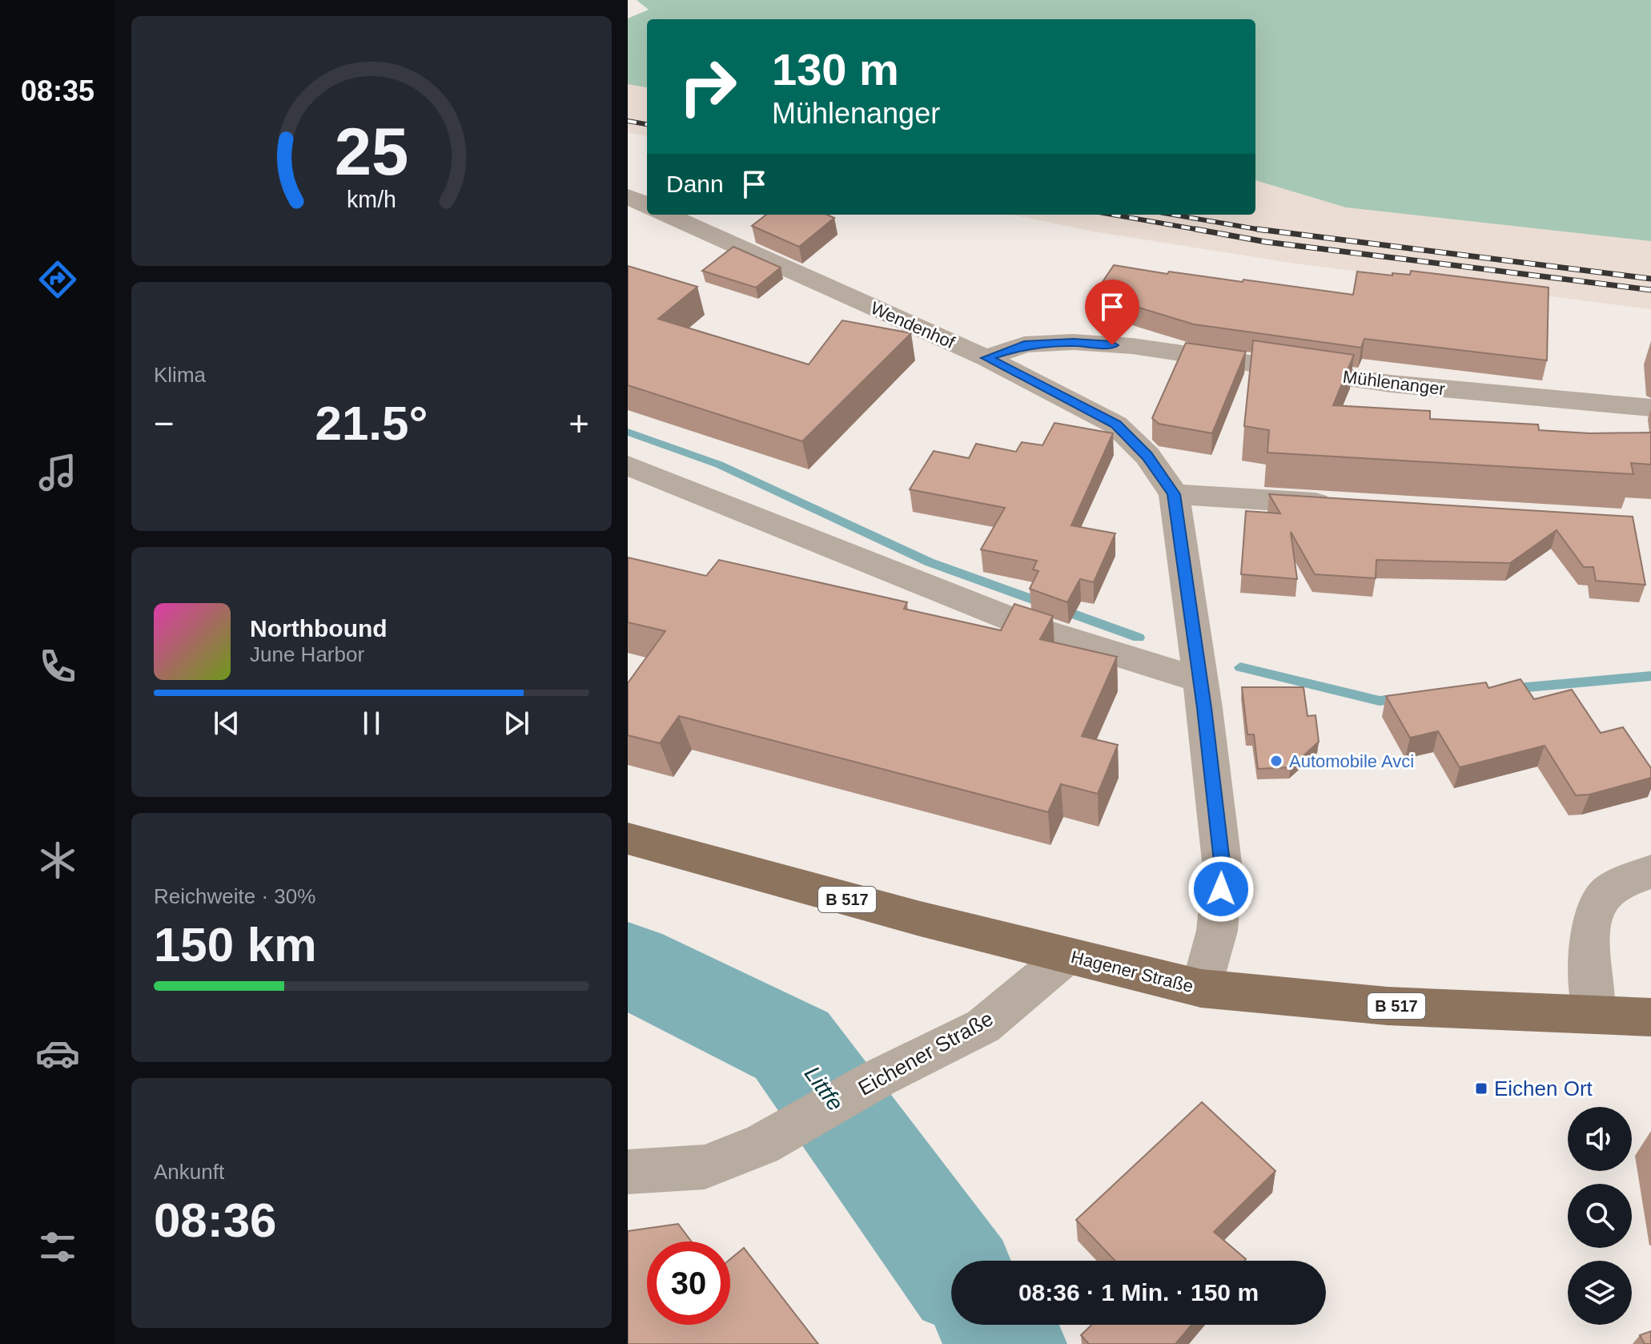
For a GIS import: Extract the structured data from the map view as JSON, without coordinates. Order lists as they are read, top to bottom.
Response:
{
  "streets": {
    "main road": ["B 517", "Hagener Straße"],
    "street": ["Wendenhof", "Mühlenanger", "Eichener Straße"]
  },
  "crossings": [
    ["Wendenhof", "Mühlenanger"],
    ["Wendenhof", "Hagener Straße"],
    ["Hagener Straße", "Eichener Straße"]
  ],
  "water": ["Littfe"],
  "places": {
    "other": ["Automobile Avci"],
    "transit": ["Eichen Ort"]
  },
  "page": {
    "tabs": "08:35",
    "turn": ["130 m", "Mühlenanger"],
    "then": "Dann",
    "tile": [
      "Klima",
      ["Reichweite · 30%", "150 km"],
      ["Ankunft", "08:36"]
    ],
    "heat": ["−", "21.5°", "+"],
    "song": ["Northbound", "June Harbor"],
    "limit": "30",
    "trip": "08:36 · 1 Min. · 150 m",
    "gauge": ["25", "km/h"]
  }
}
